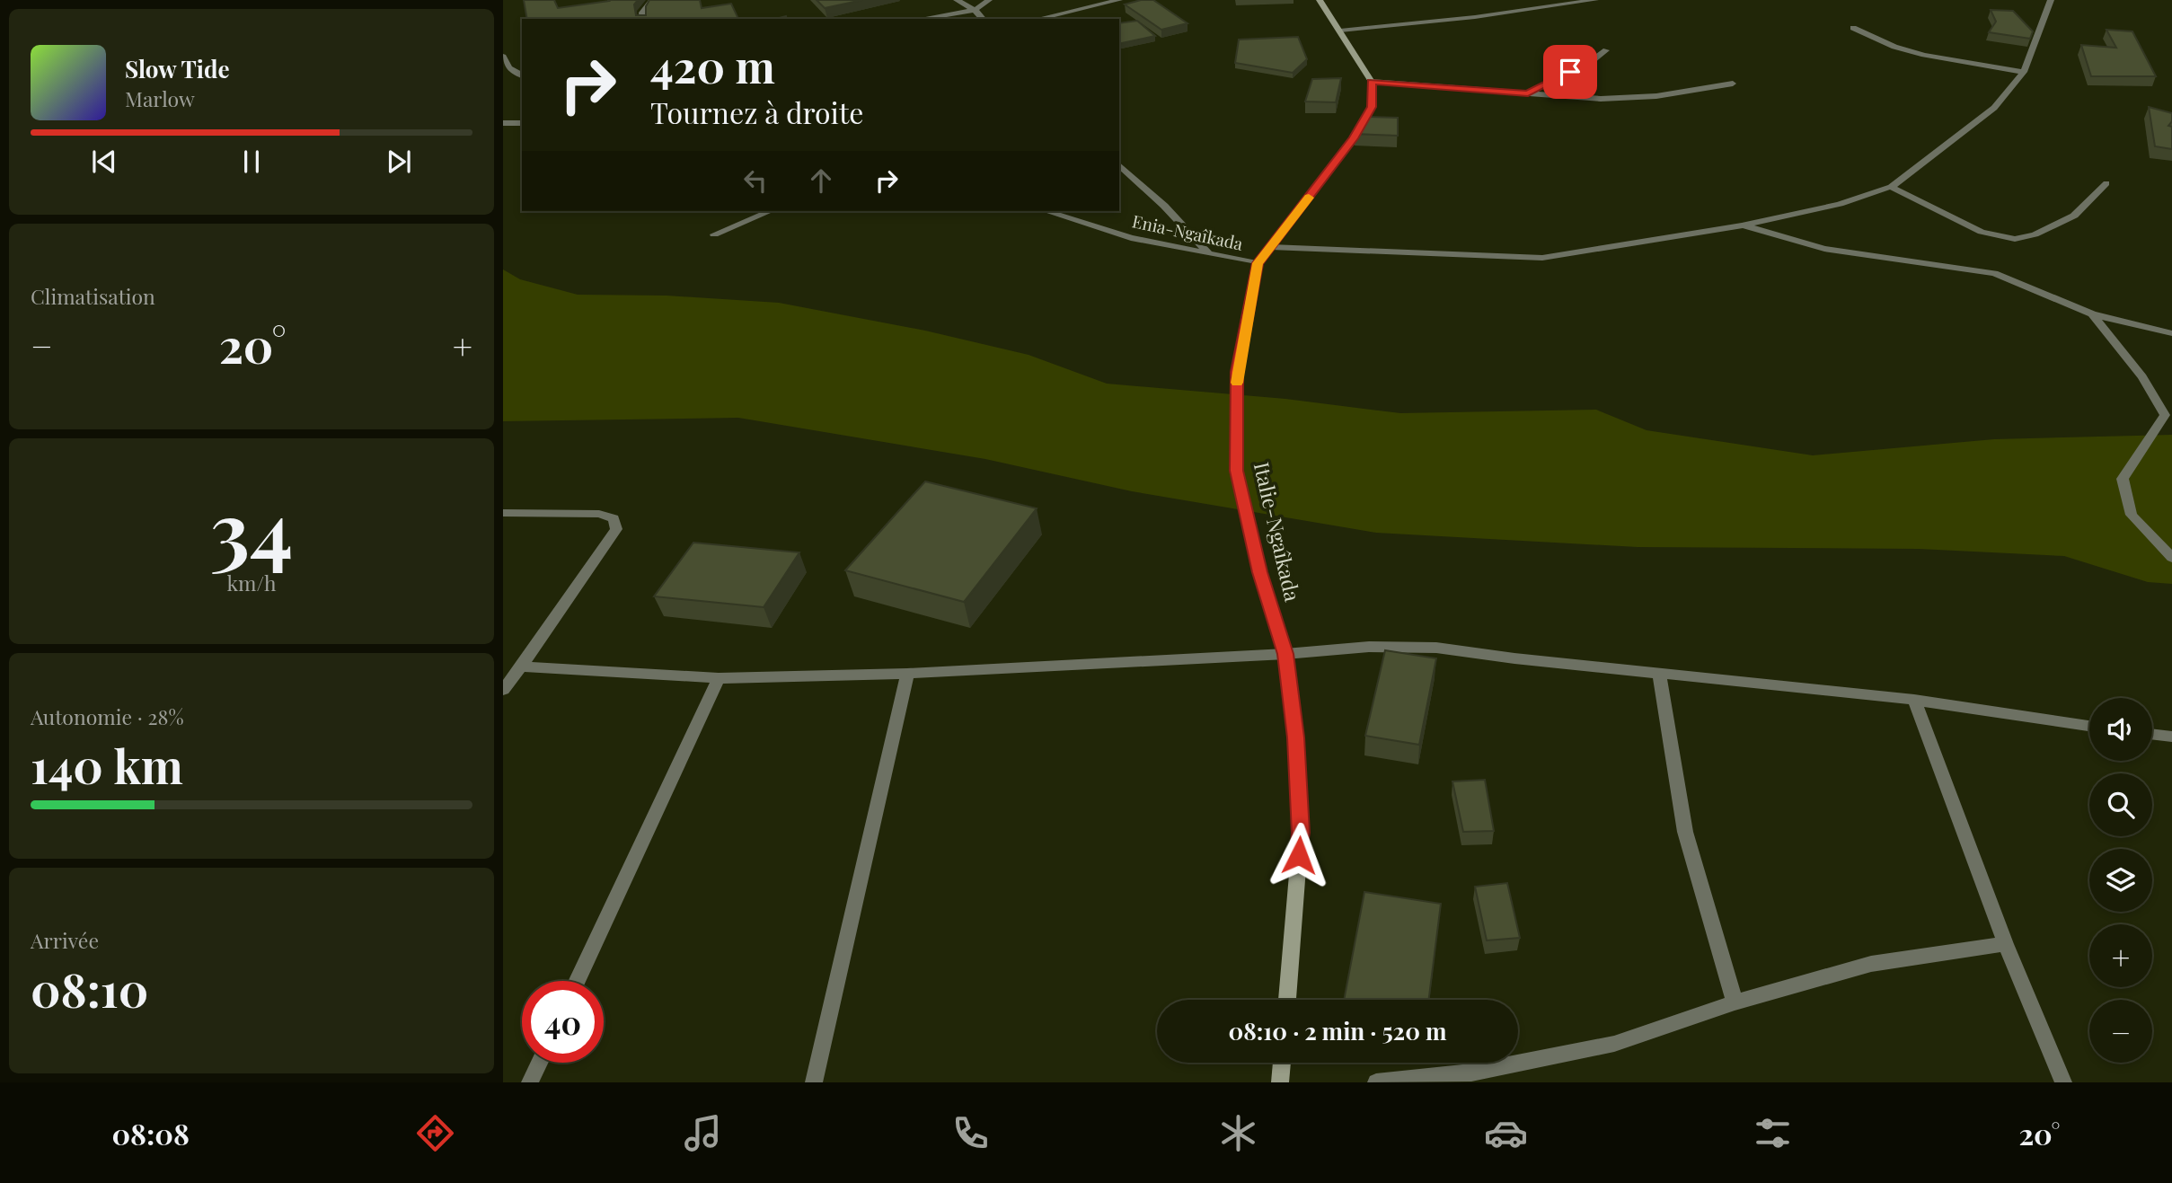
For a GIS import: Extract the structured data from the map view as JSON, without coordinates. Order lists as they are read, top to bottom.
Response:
{
  "streets": {
    "street": ["Enia-Ngaîkada", "Italie-Ngaîkada"]
  },
  "crossings": [
    ["Enia-Ngaîkada", "Italie-Ngaîkada"]
  ],
  "page": {
    "turn": ["420 m", "Tournez à droite"],
    "song": ["Slow Tide", "Marlow"],
    "tile": [
      "Climatisation",
      ["34", "km/h"],
      ["Autonomie · 28%", "140 km"],
      ["Arrivée", "08:10"]
    ],
    "heat": ["−", "20°", "+"],
    "map_buttons": ["+", "−"],
    "limit": "40",
    "trip": "08:10 · 2 min · 520 m",
    "tabs": ["08:08", "20°"]
  }
}
